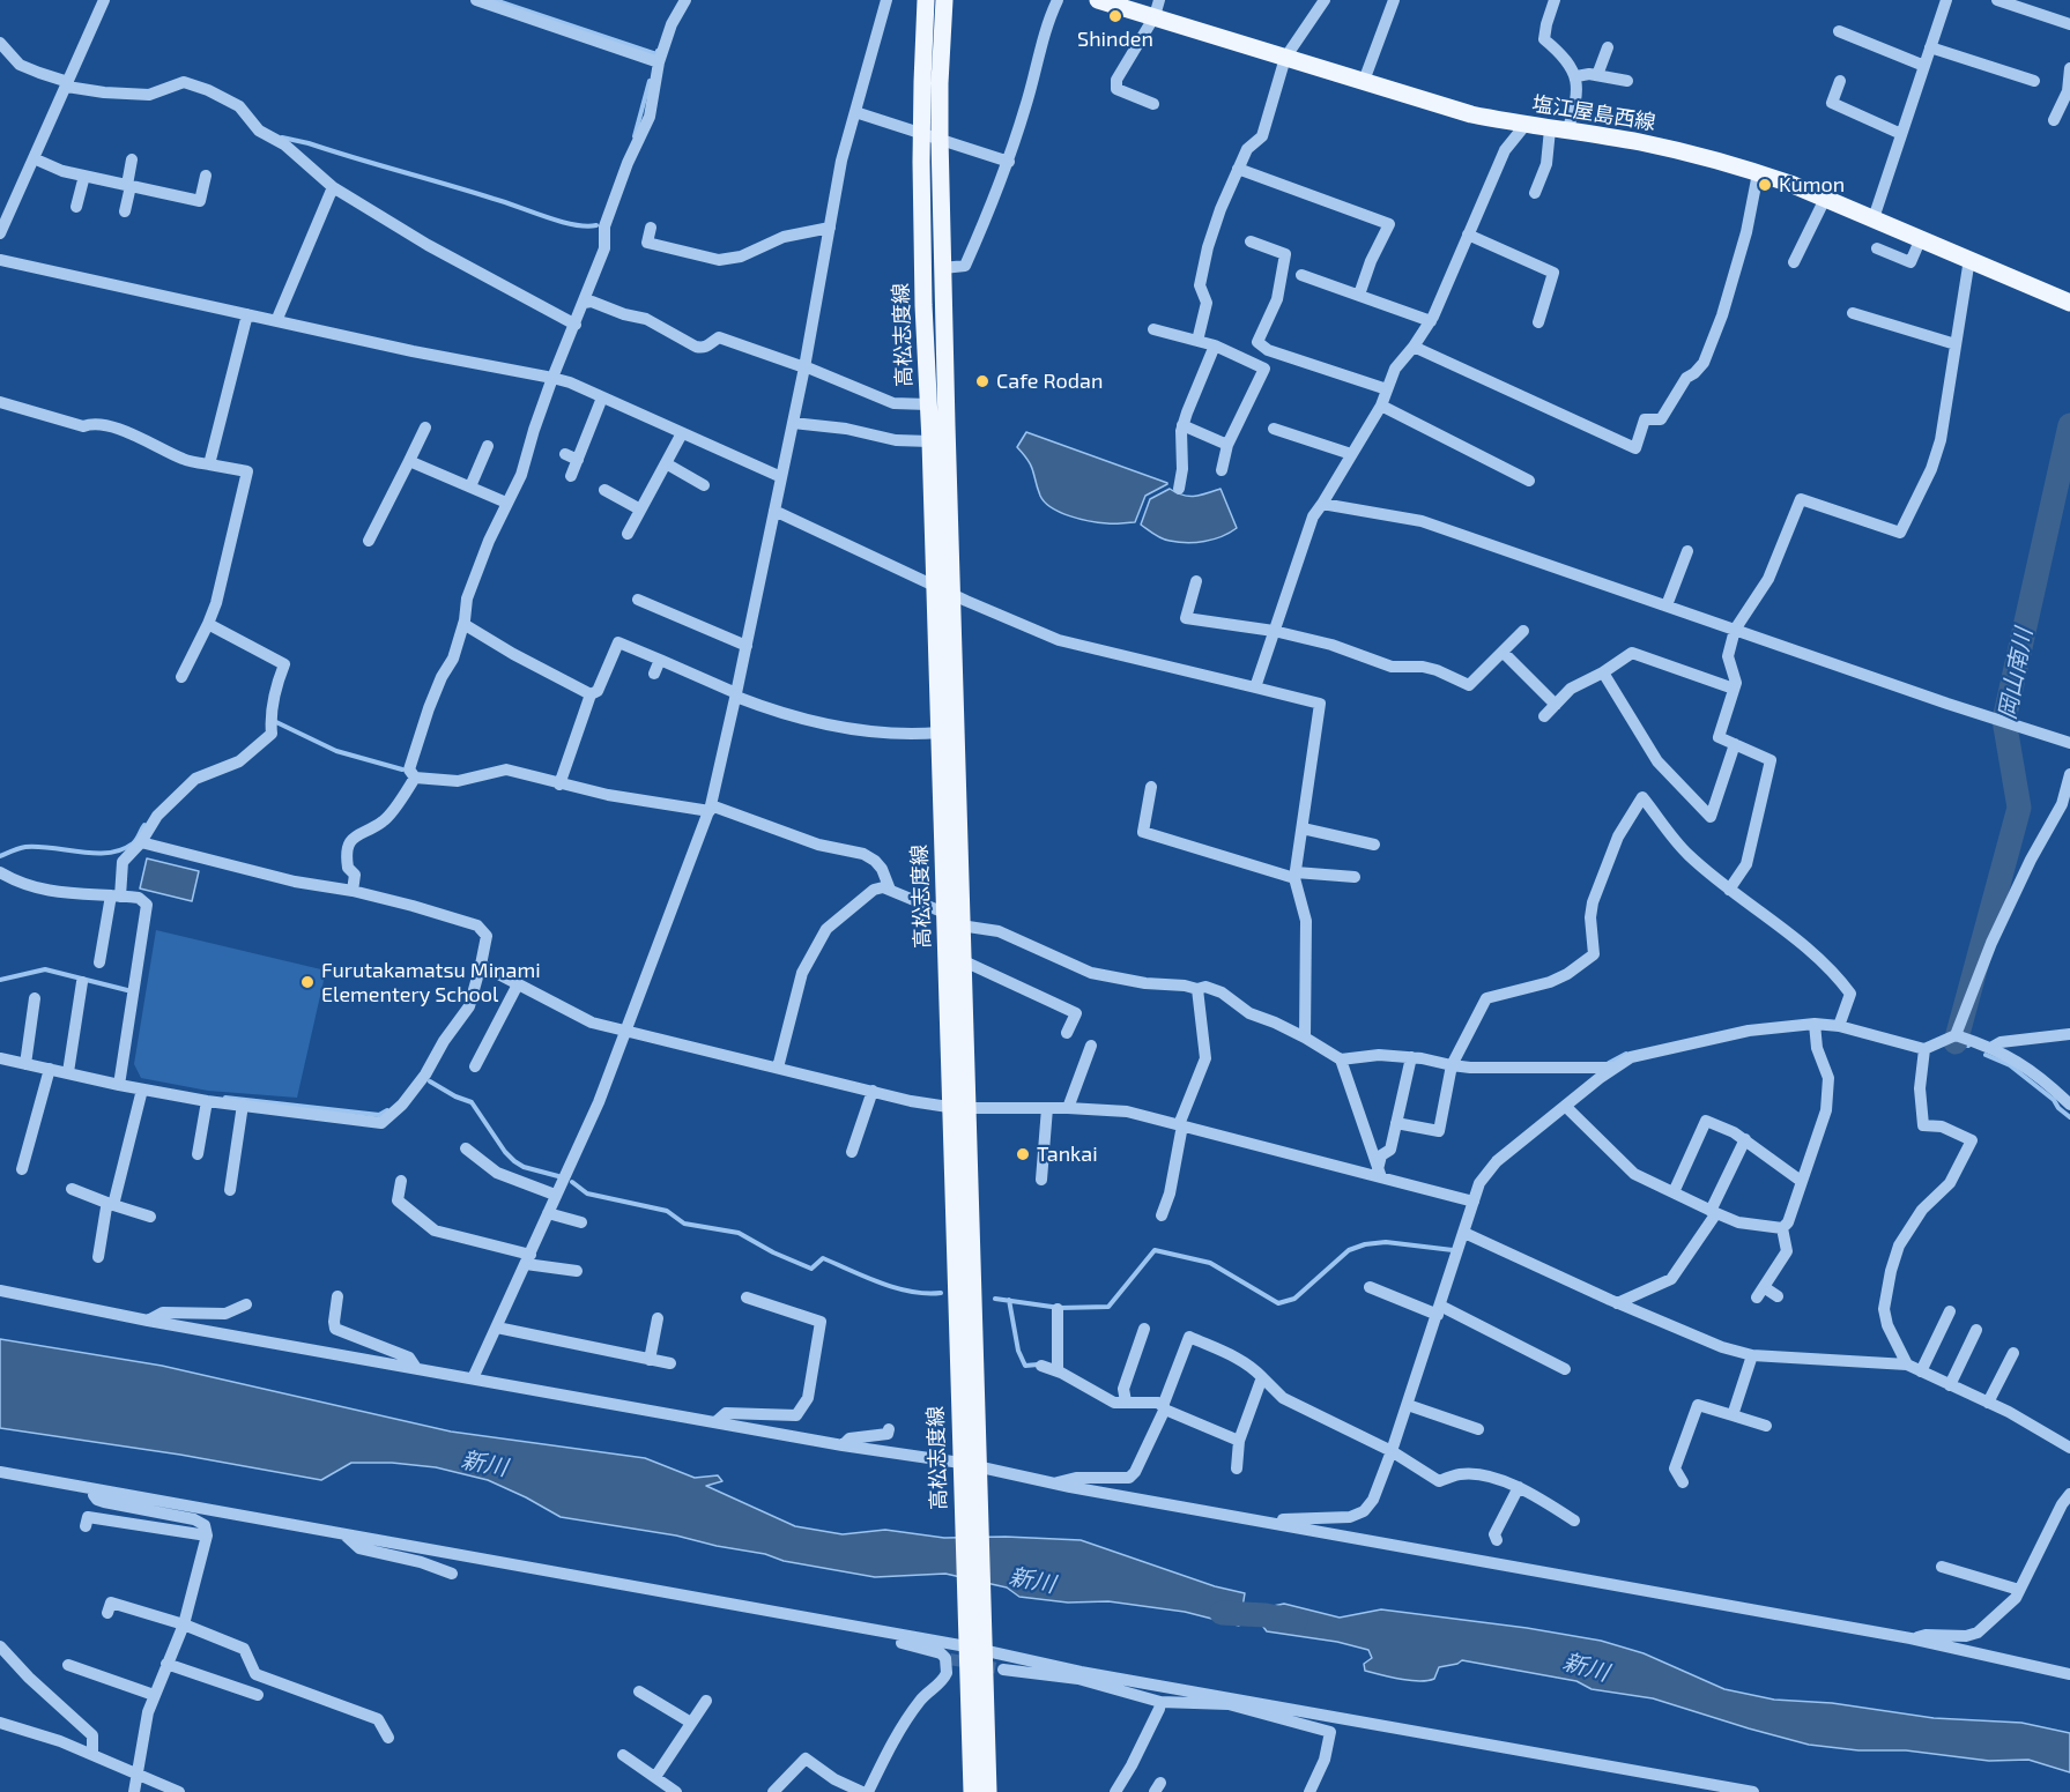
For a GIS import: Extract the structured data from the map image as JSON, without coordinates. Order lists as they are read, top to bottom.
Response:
{
  "streets": {
    "main road": ["塩江屋島西線", "高松志度線"]
  },
  "water": ["岡山南川", "新川"],
  "places": [
    "Shinden",
    "Kumon",
    "Cafe Rodan",
    "Furutakamatsu Minami Elementery School",
    "Tankai"
  ]
}
